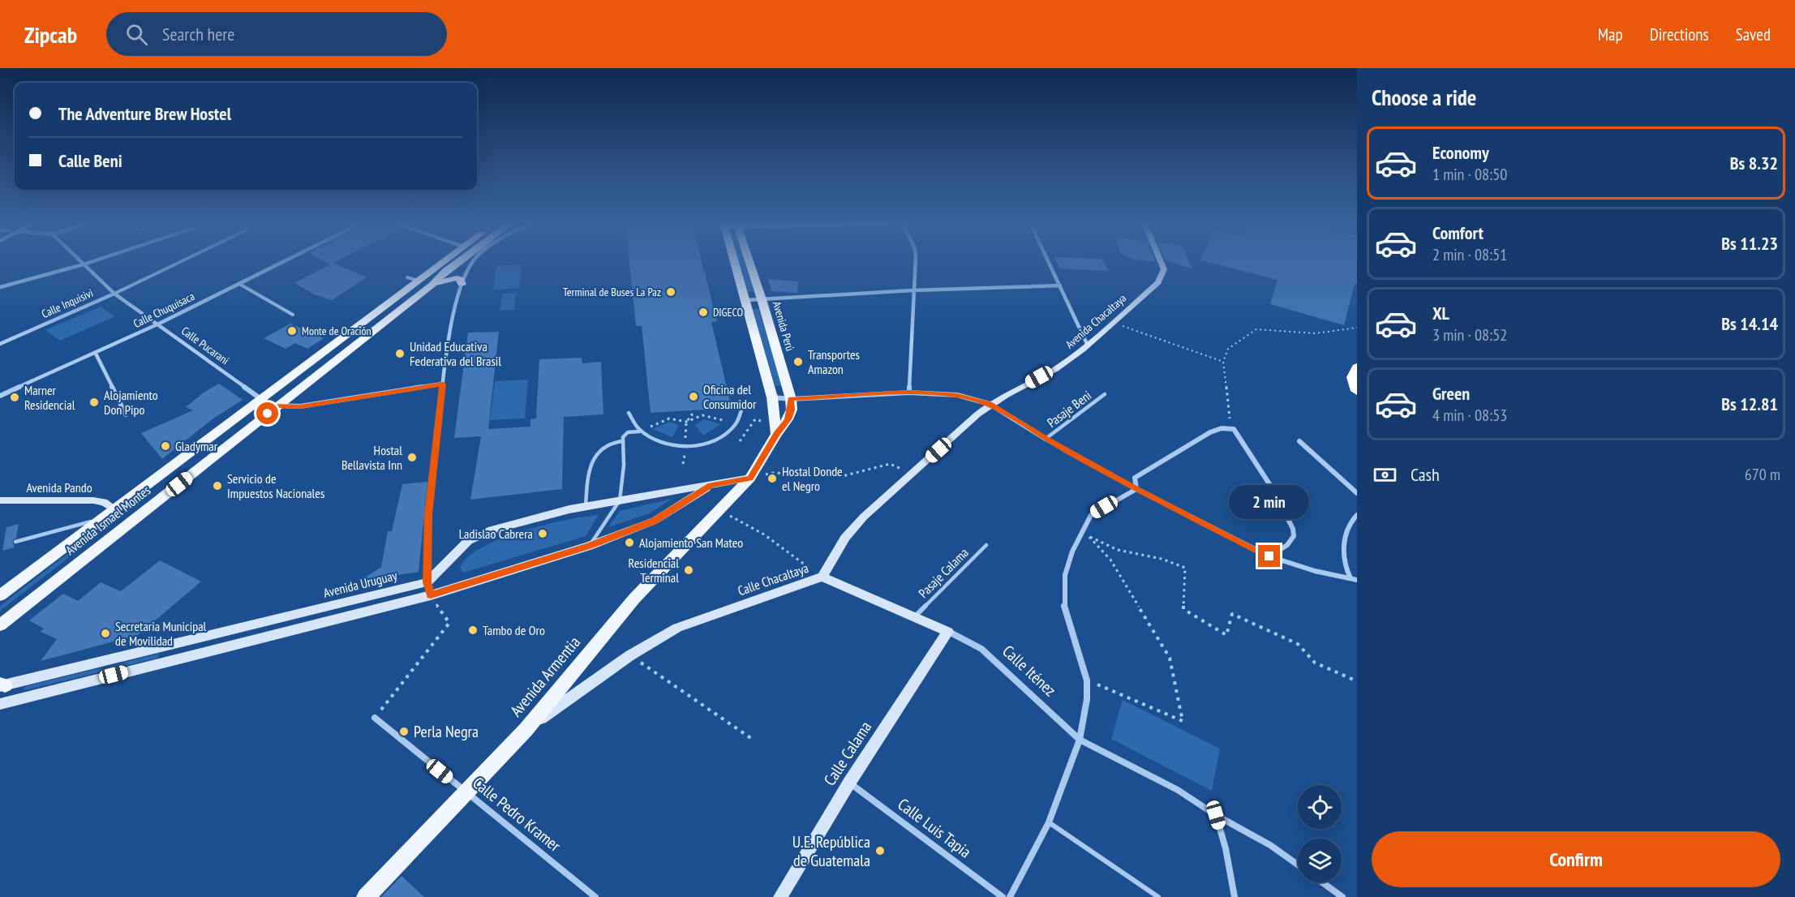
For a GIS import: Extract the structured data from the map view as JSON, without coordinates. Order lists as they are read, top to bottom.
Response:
{
  "streets": {
    "main road": ["Avenida Perú", "Avenida Ismael Montes", "Avenida Armentia"],
    "street": [
      "Calle Inquisivi",
      "Calle Chuquisaca",
      "Avenida Chacaltaya",
      "Calle Pucarani",
      "Avenida Pando",
      "Calle Chacaltaya",
      "Avenida Uruguay",
      "Calle Iténez",
      "Calle Calama",
      "Calle Pedro Kramer",
      "Calle Luis Tapia"
    ],
    "lane": ["Pasaje Beni", "Pasaje Calama"]
  },
  "crossings": [
    ["Calle Inquisivi", "Calle Pucarani"],
    ["Calle Chuquisaca", "Calle Pucarani"],
    ["Avenida Chacaltaya", "Calle Chacaltaya"],
    ["Avenida Perú", "Avenida Armentia"],
    ["Calle Pucarani", "Avenida Ismael Montes"],
    ["Avenida Pando", "Avenida Ismael Montes"],
    ["Pasaje Calama", "Calle Iténez"],
    ["Calle Chacaltaya", "Calle Iténez"],
    ["Calle Chacaltaya", "Avenida Armentia"],
    ["Calle Iténez", "Calle Calama"],
    ["Avenida Armentia", "Calle Pedro Kramer"],
    ["Calle Calama", "Calle Luis Tapia"]
  ],
  "places": [
    "Terminal de Buses La Paz",
    "DIGECO",
    "Monte de Oración",
    "Unidad Educativa Federativa del Brasil",
    "Transportes Amazon",
    "Oficina del Consumidor",
    "Marner Residencial",
    "Alojamiento Don Pipo",
    "Gladymar",
    "Hostal Bellavista Inn",
    "Hostal Donde el Negro",
    "Servicio de Impuestos Nacionales",
    "Ladislao Cabrera",
    "Alojamiento San Mateo",
    "Residencial Terminal",
    "Tambo de Oro",
    "Secretaria Municipal de Movilidad",
    "Perla Negra",
    "U.E. República de Guatemala"
  ],
  "page": {
    "header": "Zipcab",
    "search": "Search here",
    "nav": ["Map", "Directions", "Saved"],
    "heading": "Choose a ride",
    "banner": ["The Adventure Brew Hostel", "Calle Beni"],
    "list": [
      {
        "name": "Economy",
        "note": "1 min · 08:50",
        "value": "Bs 8.32"
      },
      {
        "name": "Comfort",
        "note": "2 min · 08:51",
        "value": "Bs 11.23"
      },
      {
        "name": "XL",
        "note": "3 min · 08:52",
        "value": "Bs 14.14"
      },
      {
        "name": "Green",
        "note": "4 min · 08:53",
        "value": "Bs 12.81"
      }
    ],
    "pay": ["Cash", "670 m"],
    "bubble": "2 min",
    "buttons": "Confirm"
  }
}
